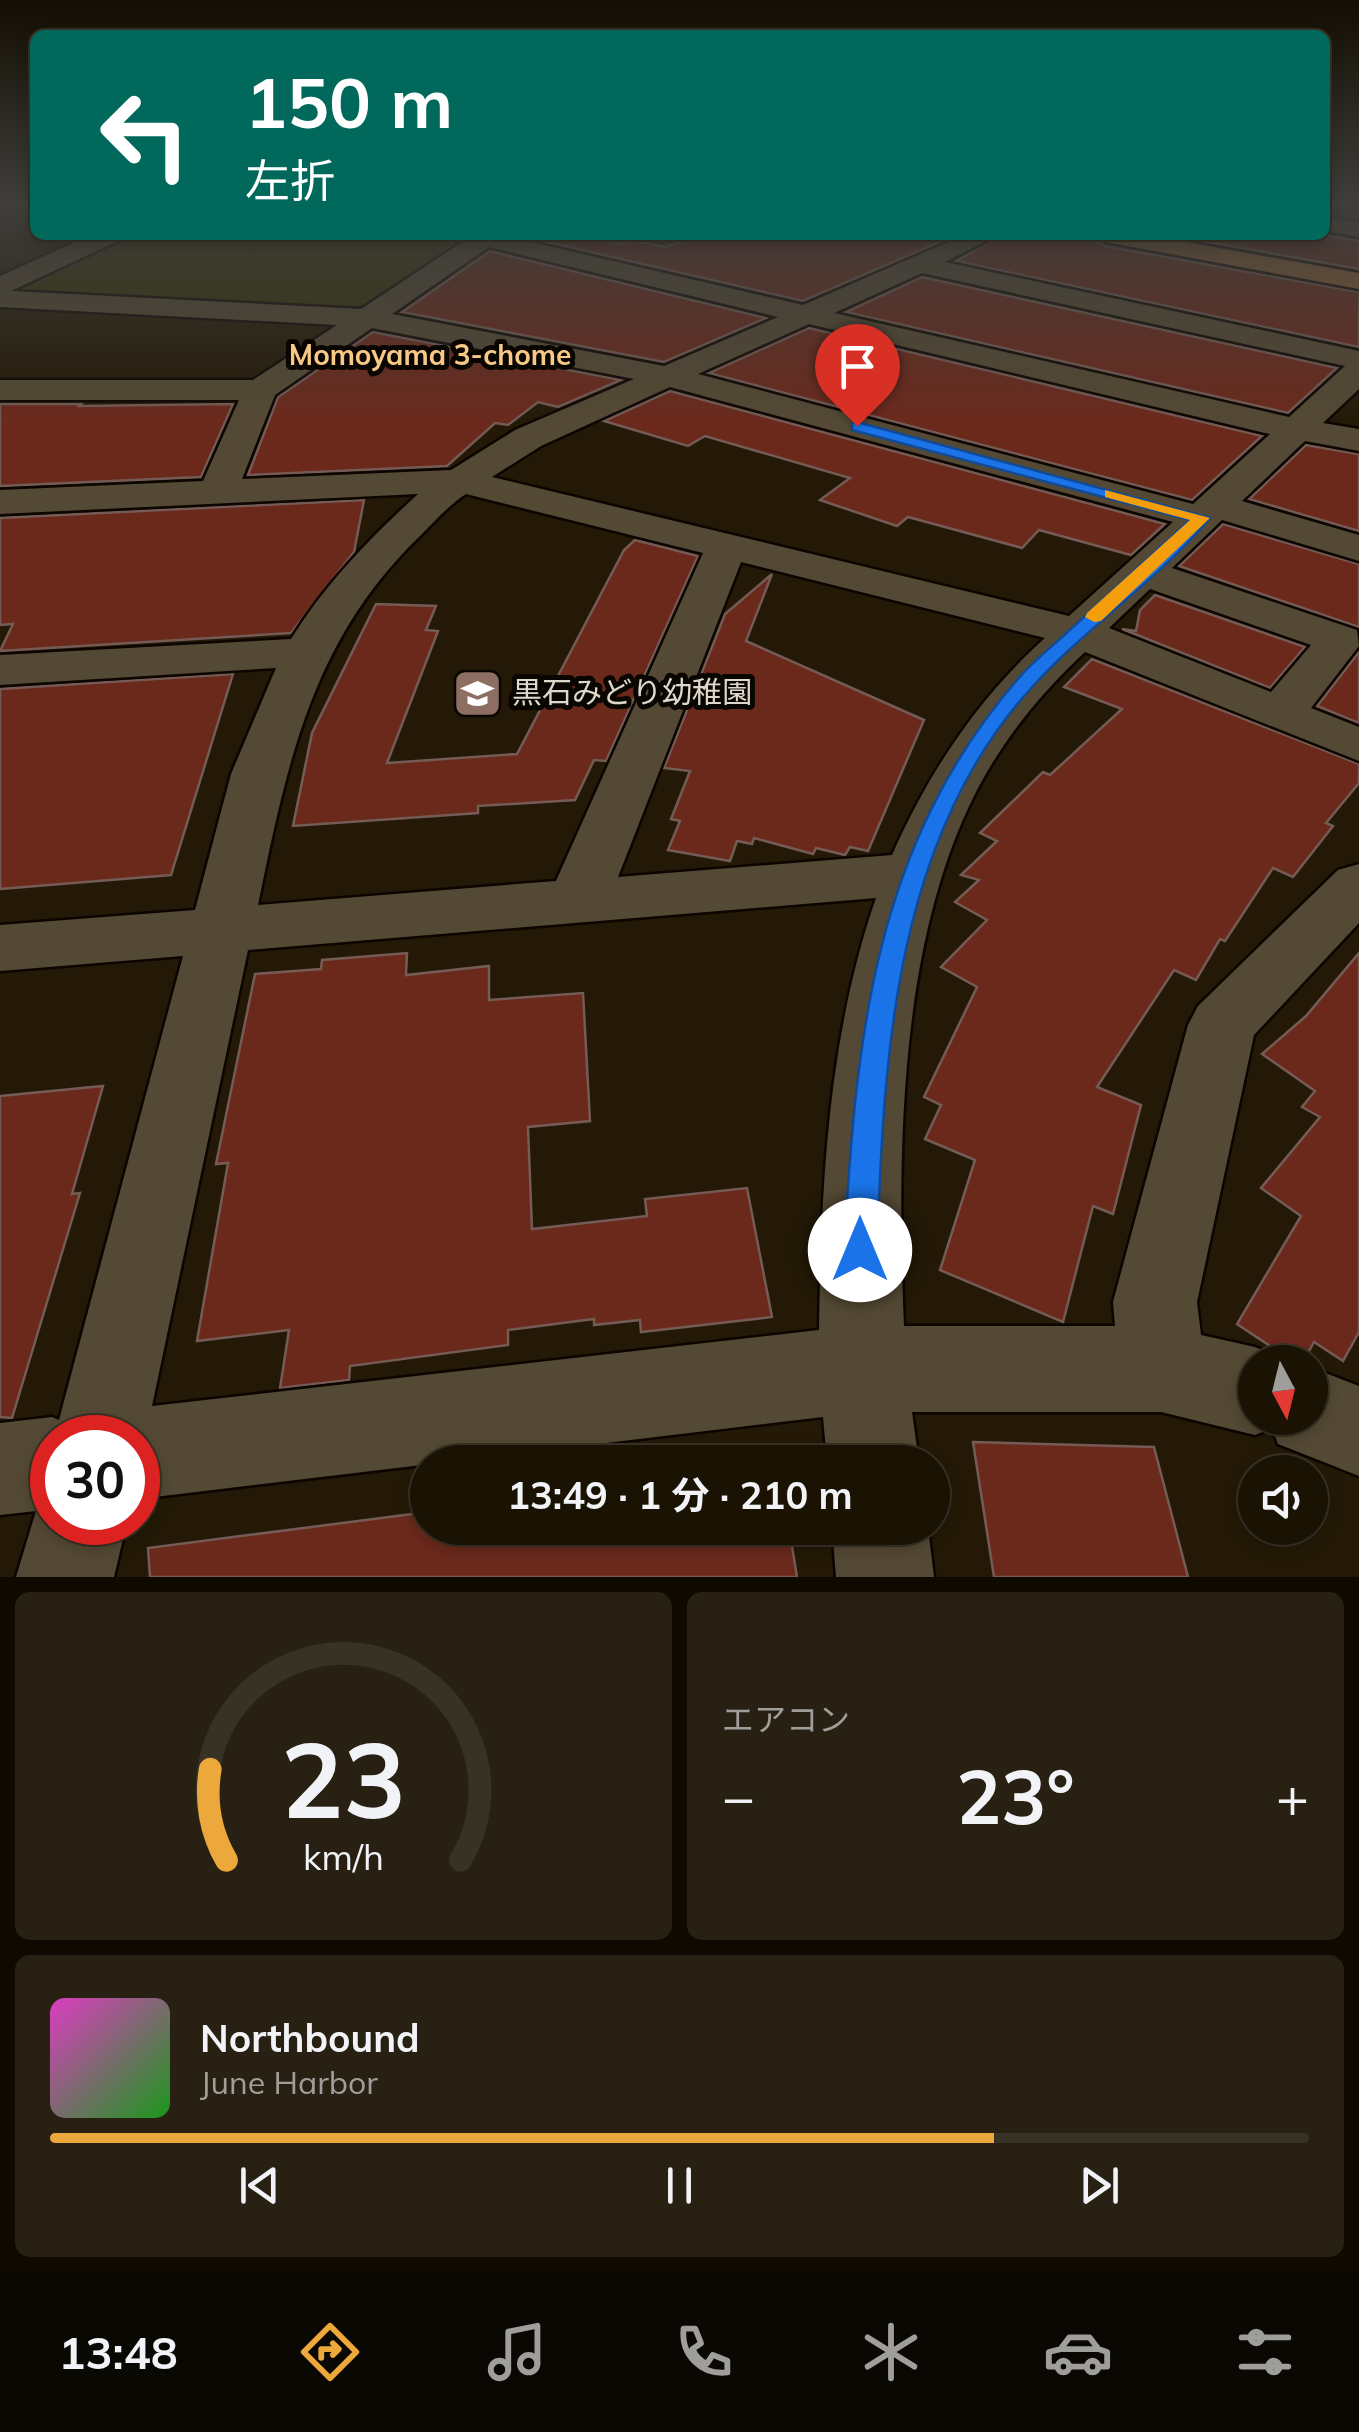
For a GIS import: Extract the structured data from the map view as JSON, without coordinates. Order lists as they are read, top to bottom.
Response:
{
  "districts": ["Momoyama 3-chome"],
  "places": {
    "school or university": ["黒石みどり幼稚園"]
  },
  "north": "bottom",
  "page": {
    "turn": ["150 m", "左折"],
    "limit": "30",
    "trip": "13:49 · 1 分 · 210 m",
    "tile": "エアコン",
    "heat": ["−", "23°", "+"],
    "song": ["Northbound", "June Harbor"],
    "tabs": "13:48",
    "gauge": ["23", "km/h"]
  }
}
